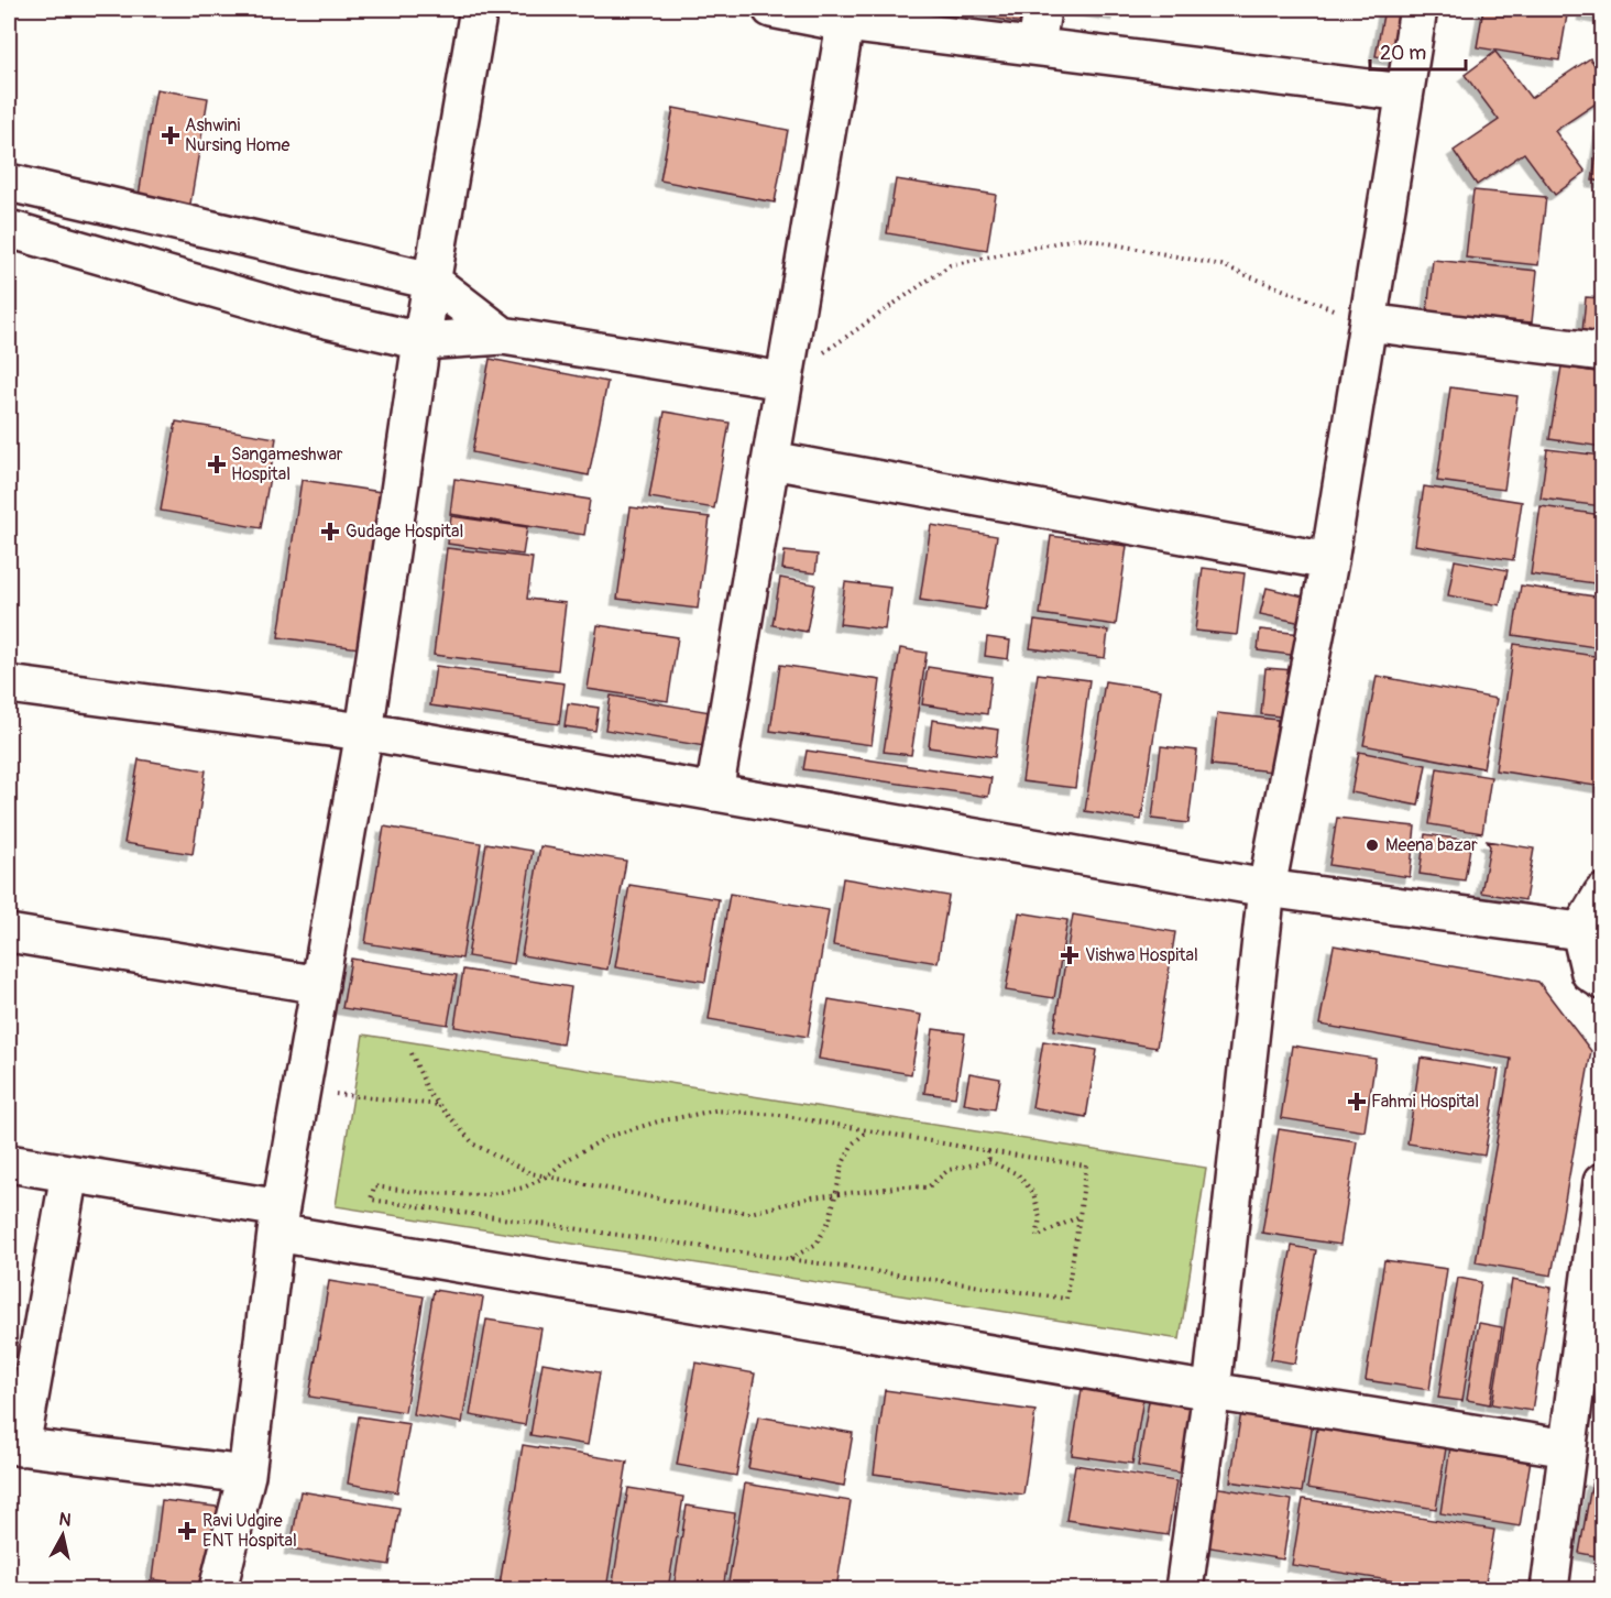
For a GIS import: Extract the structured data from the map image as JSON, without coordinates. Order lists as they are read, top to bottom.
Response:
{
  "places": {
    "health": [
      "Ashwini Nursing Home",
      "Sangameshwar Hospital",
      "Gudage Hospital",
      "Vishwa Hospital",
      "Fahmi Hospital",
      "Ravi Udgire ENT Hospital"
    ],
    "other": ["Meena bazar"]
  },
  "scale_bar": "20 m",
  "north": "top"
}
